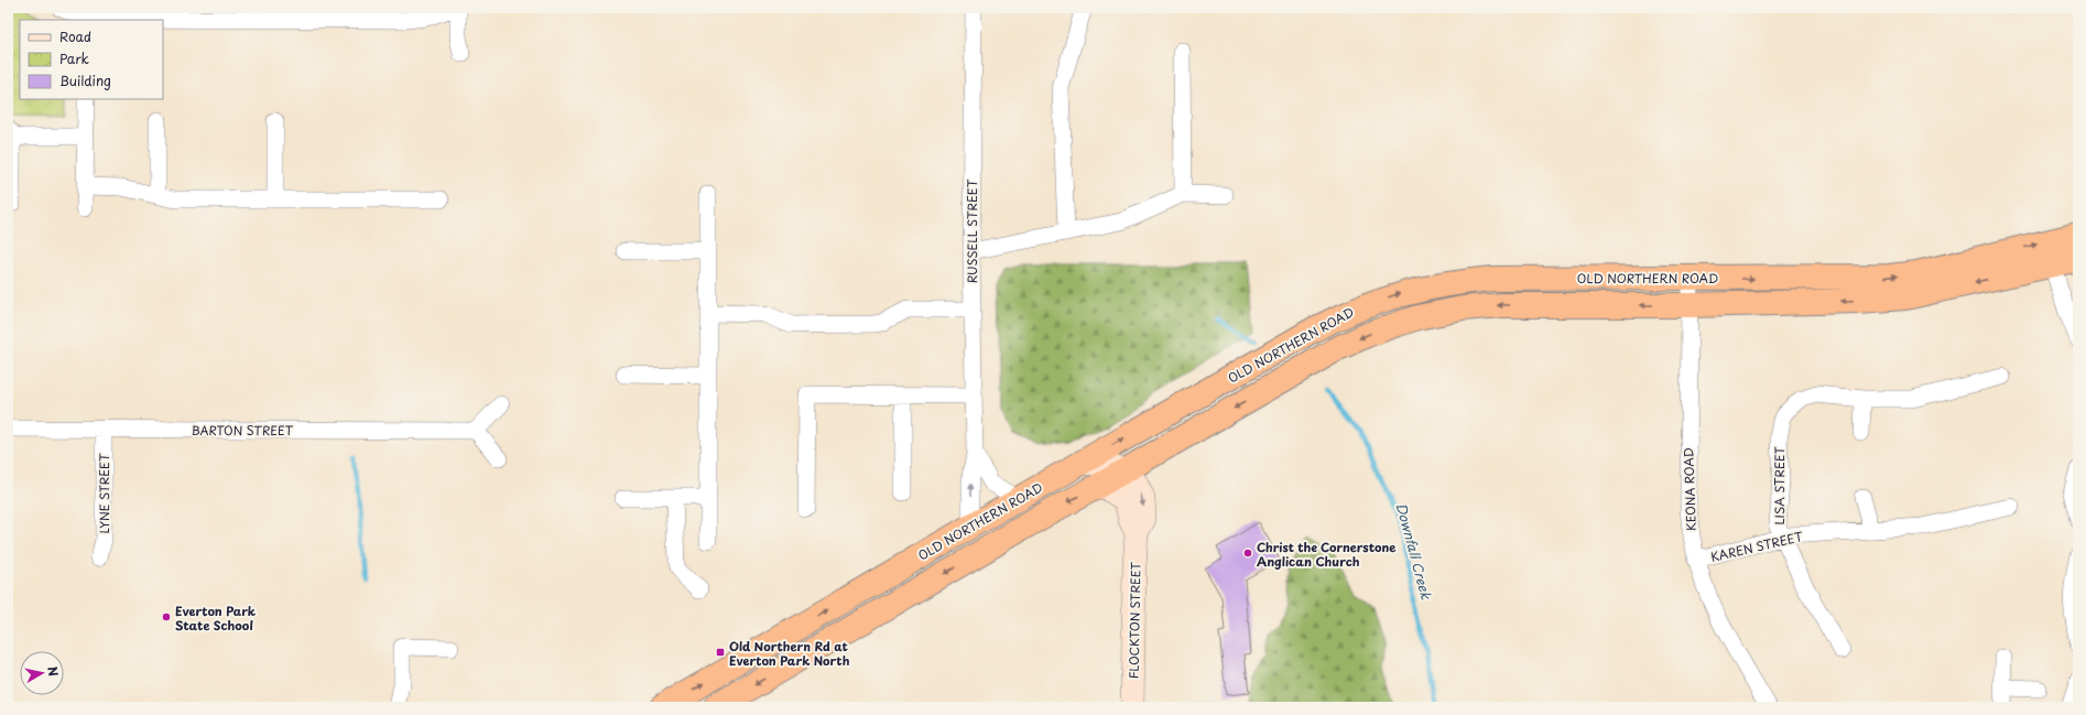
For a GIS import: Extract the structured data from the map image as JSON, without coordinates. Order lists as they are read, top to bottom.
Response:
{
  "streets": {
    "highway": ["OLD NORTHERN ROAD"],
    "street": [
      "RUSSELL STREET",
      "BARTON STREET",
      "LISA STREET",
      "KEONA ROAD",
      "LYNE STREET",
      "KAREN STREET",
      "FLOCKTON STREET"
    ]
  },
  "crossings": [
    ["RUSSELL STREET", "OLD NORTHERN ROAD"],
    ["OLD NORTHERN ROAD", "KEONA ROAD"],
    ["BARTON STREET", "LYNE STREET"],
    ["LISA STREET", "KAREN STREET"],
    ["KEONA ROAD", "KAREN STREET"]
  ],
  "water": ["Downfall Creek"],
  "places": {
    "other": ["Christ the Cornerstone Anglican Church", "Everton Park State School"],
    "transit": ["Old Northern Rd at Everton Park North"]
  },
  "legend": ["Road", "Park", "Building"],
  "north": "right"
}
